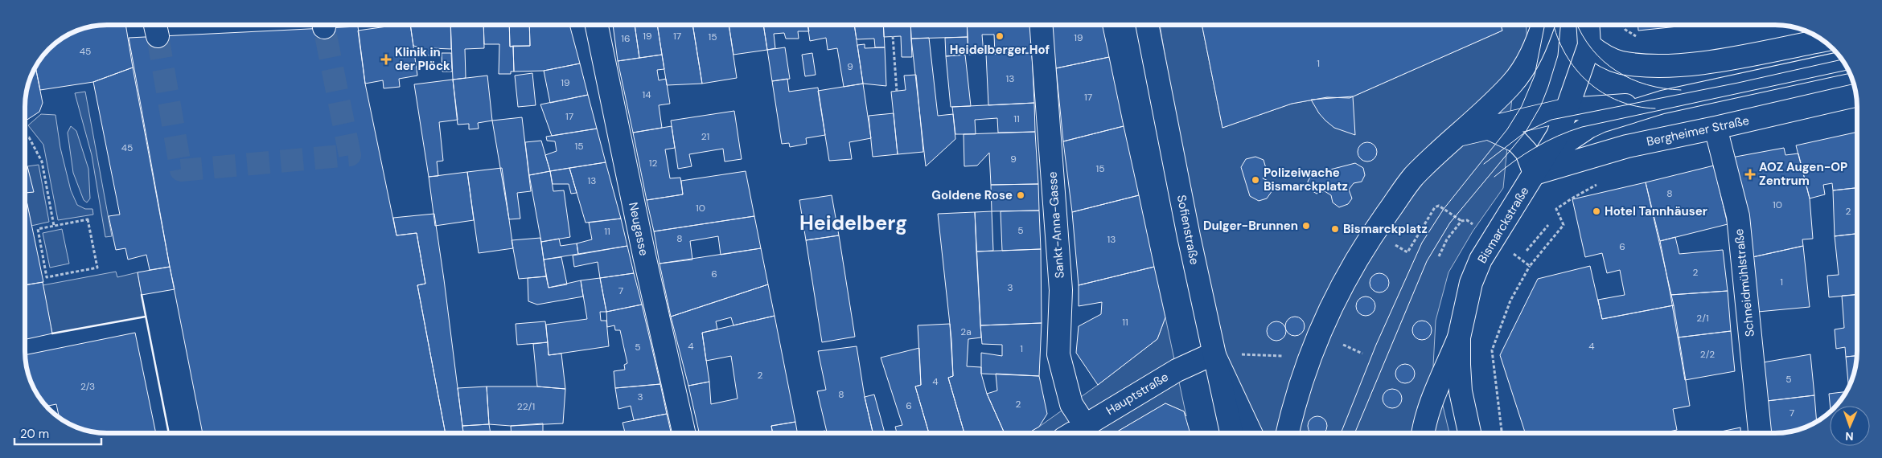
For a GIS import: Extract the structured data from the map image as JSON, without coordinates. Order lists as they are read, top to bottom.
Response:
{
  "streets": {
    "street": [
      "Bergheimer Straße",
      "Sankt-Anna-Gasse",
      "Bismarckstraße",
      "Neugasse",
      "Sofienstraße",
      "Schneidmühlstraße",
      "Hauptstraße"
    ]
  },
  "crossings": [
    ["Bergheimer Straße", "Bismarckstraße"],
    ["Bergheimer Straße", "Schneidmühlstraße"],
    ["Sankt-Anna-Gasse", "Hauptstraße"],
    ["Sofienstraße", "Hauptstraße"]
  ],
  "districts": ["Heidelberg"],
  "places": {
    "other": [
      "Heidelberger Hof",
      "Polizeiwache Bismarckplatz",
      "Goldene Rose",
      "Hotel Tannhäuser",
      "Dulger-Brunnen",
      "Bismarckplatz"
    ],
    "health": ["Klinik in der Plöck", "AOZ Augen-OP Zentrum"]
  },
  "house_numbers": [
    "19",
    "17",
    "15",
    "19",
    "16",
    "45",
    "1",
    "9",
    "13",
    "19",
    "14",
    "17",
    "17",
    "11",
    "21",
    "15",
    "45",
    "9",
    "12",
    "15",
    "13",
    "8",
    "10",
    "10",
    "2",
    "5",
    "11",
    "8",
    "13",
    "6",
    "2",
    "6",
    "1",
    "3",
    "7",
    "2/1",
    "11",
    "2a",
    "4",
    "4",
    "5",
    "1",
    "2/2",
    "2",
    "5",
    "4",
    "2/3",
    "8",
    "3",
    "2",
    "6",
    "22/1",
    "7"
  ],
  "scale_bar": "20 m",
  "north": "bottom"
}
